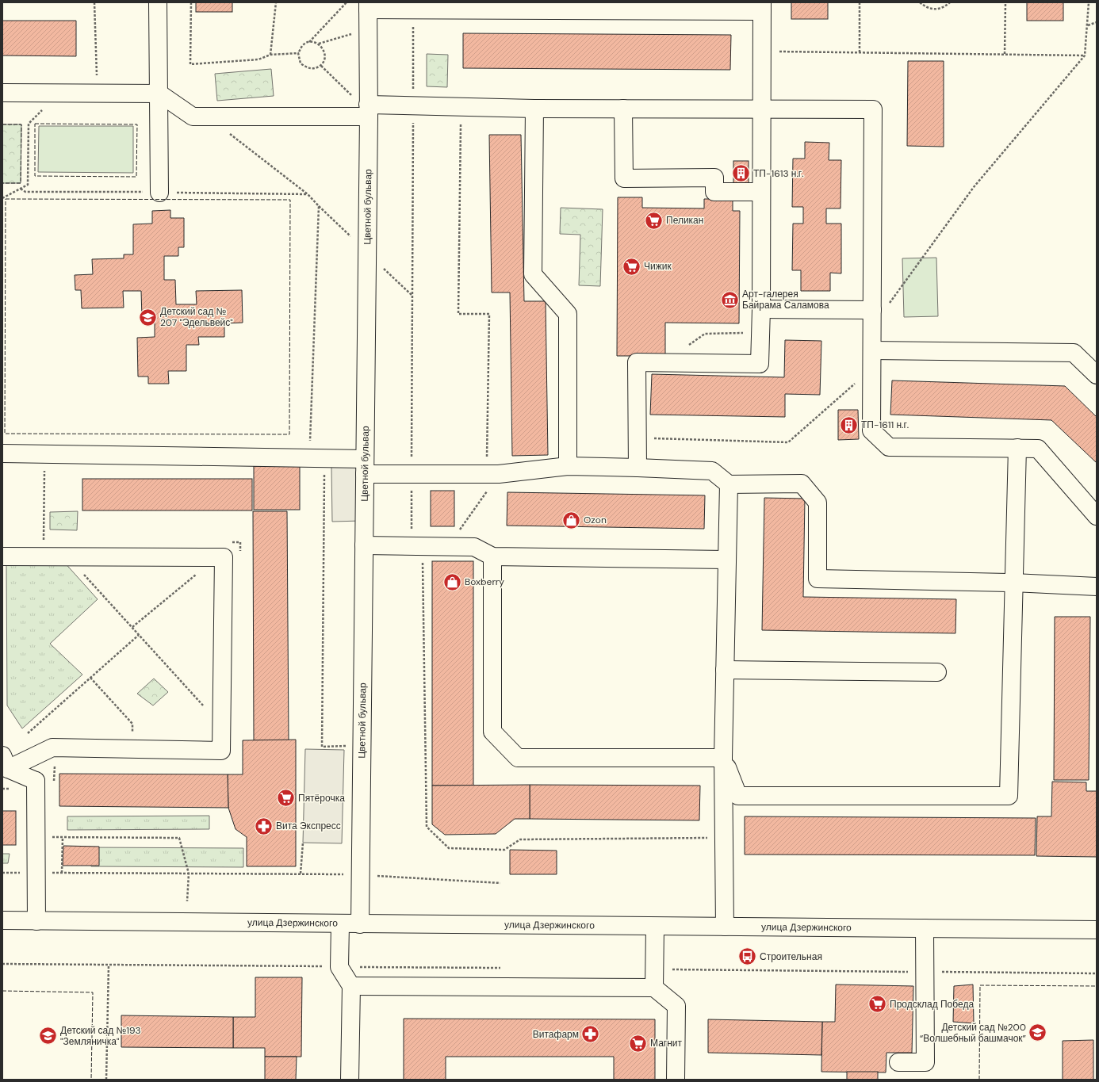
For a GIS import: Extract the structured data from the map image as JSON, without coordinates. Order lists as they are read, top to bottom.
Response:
{
  "streets": {
    "main road": ["Цветной бульвар", "улица Дзержинского"]
  },
  "crossings": [
    ["Цветной бульвар", "улица Дзержинского"]
  ],
  "places": {
    "building": ["ТП-1613 н.г.", "ТП-1611 н.г."],
    "supermarket": [
      "Пеликан",
      "Чижик",
      "Пятёрочка",
      "Продсклад Победа",
      "Магнит"
    ],
    "museum": ["Арт-галерея Байрама Саламова"],
    "school or university": ["Детский сад № 207 \"Эдельвейс\"", "Детский сад №200 “Волшебный башмачок”", "Детский сад №193 \"Земляничка\""],
    "shop": ["Ozon", "Boxberry"],
    "pharmacy": ["Вита Экспресс", "Витафарм"],
    "bus stop": ["Строительная"]
  }
}
